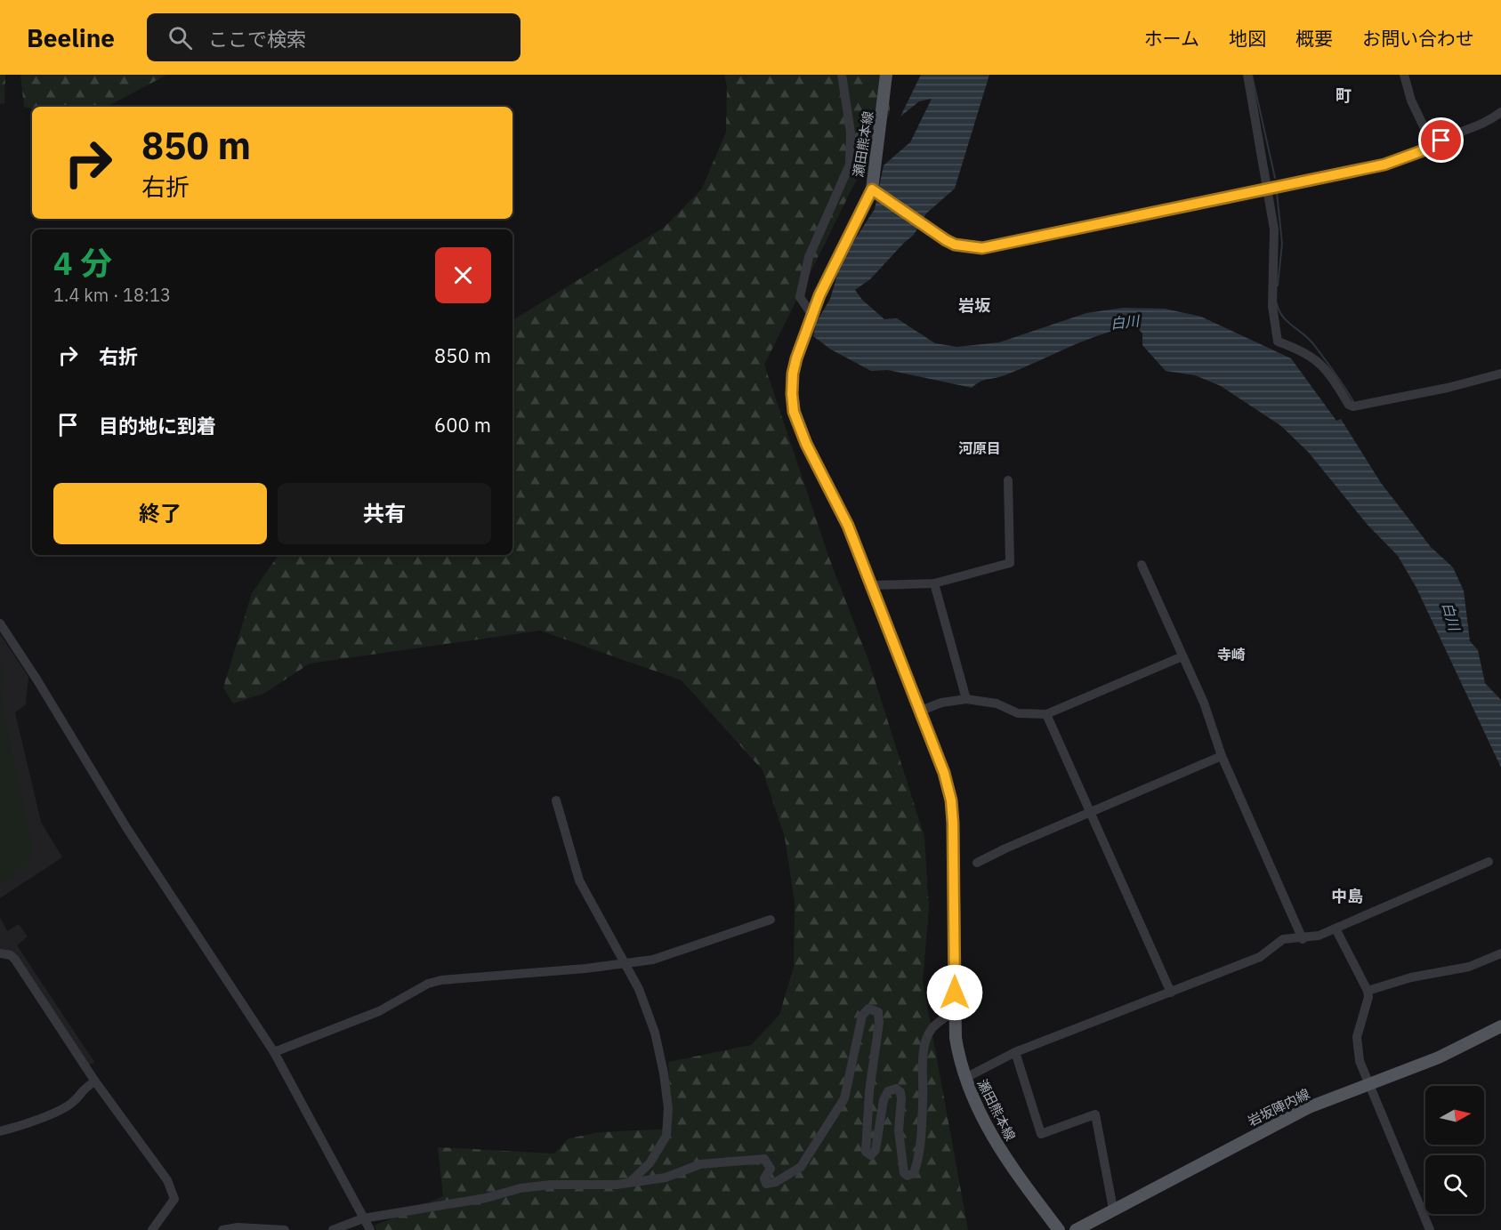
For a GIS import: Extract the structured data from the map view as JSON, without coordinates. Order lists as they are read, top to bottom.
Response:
{
  "streets": {
    "main road": ["瀬田熊本線", "岩坂陣内線"]
  },
  "districts": [
    "町",
    "岩坂",
    "河原目",
    "寺崎",
    "中島"
  ],
  "water": ["白川"],
  "north": "right",
  "page": {
    "header": "Beeline",
    "search": "ここで検索",
    "nav": [
      "ホーム",
      "地図",
      "概要",
      "お問い合わせ"
    ],
    "turn": ["850 m", "右折"],
    "heading": ["4 分", "1.4 km · 18:13"],
    "list": [
      {
        "name": "右折",
        "value": "850 m"
      },
      {
        "name": "目的地に到着",
        "value": "600 m"
      }
    ],
    "buttons": ["終了", "共有"]
  }
}
